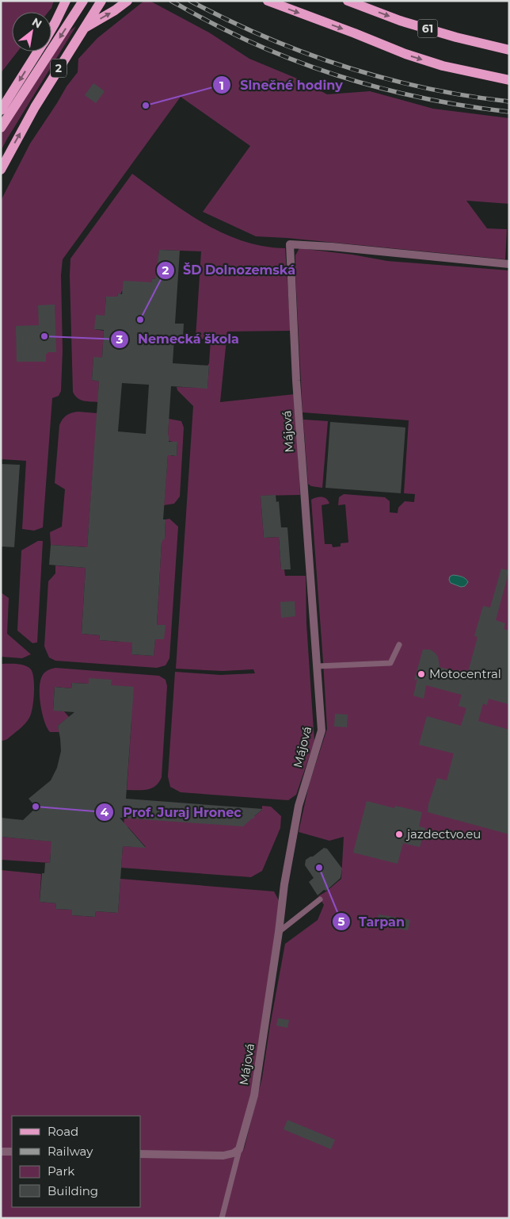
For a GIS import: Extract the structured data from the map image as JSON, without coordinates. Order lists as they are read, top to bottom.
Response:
{
  "streets": {
    "main road": ["61", "2"],
    "street": ["Májová"]
  },
  "places": [
    "Slnečné hodiny",
    "ŠD Dolnozemská",
    "Nemecká škola",
    "Motocentral",
    "Prof. Juraj Hronec",
    "jazdectvo.eu",
    "Tarpan"
  ],
  "legend": [
    "Road",
    "Railway",
    "Park",
    "Building"
  ],
  "north": "top right"
}
